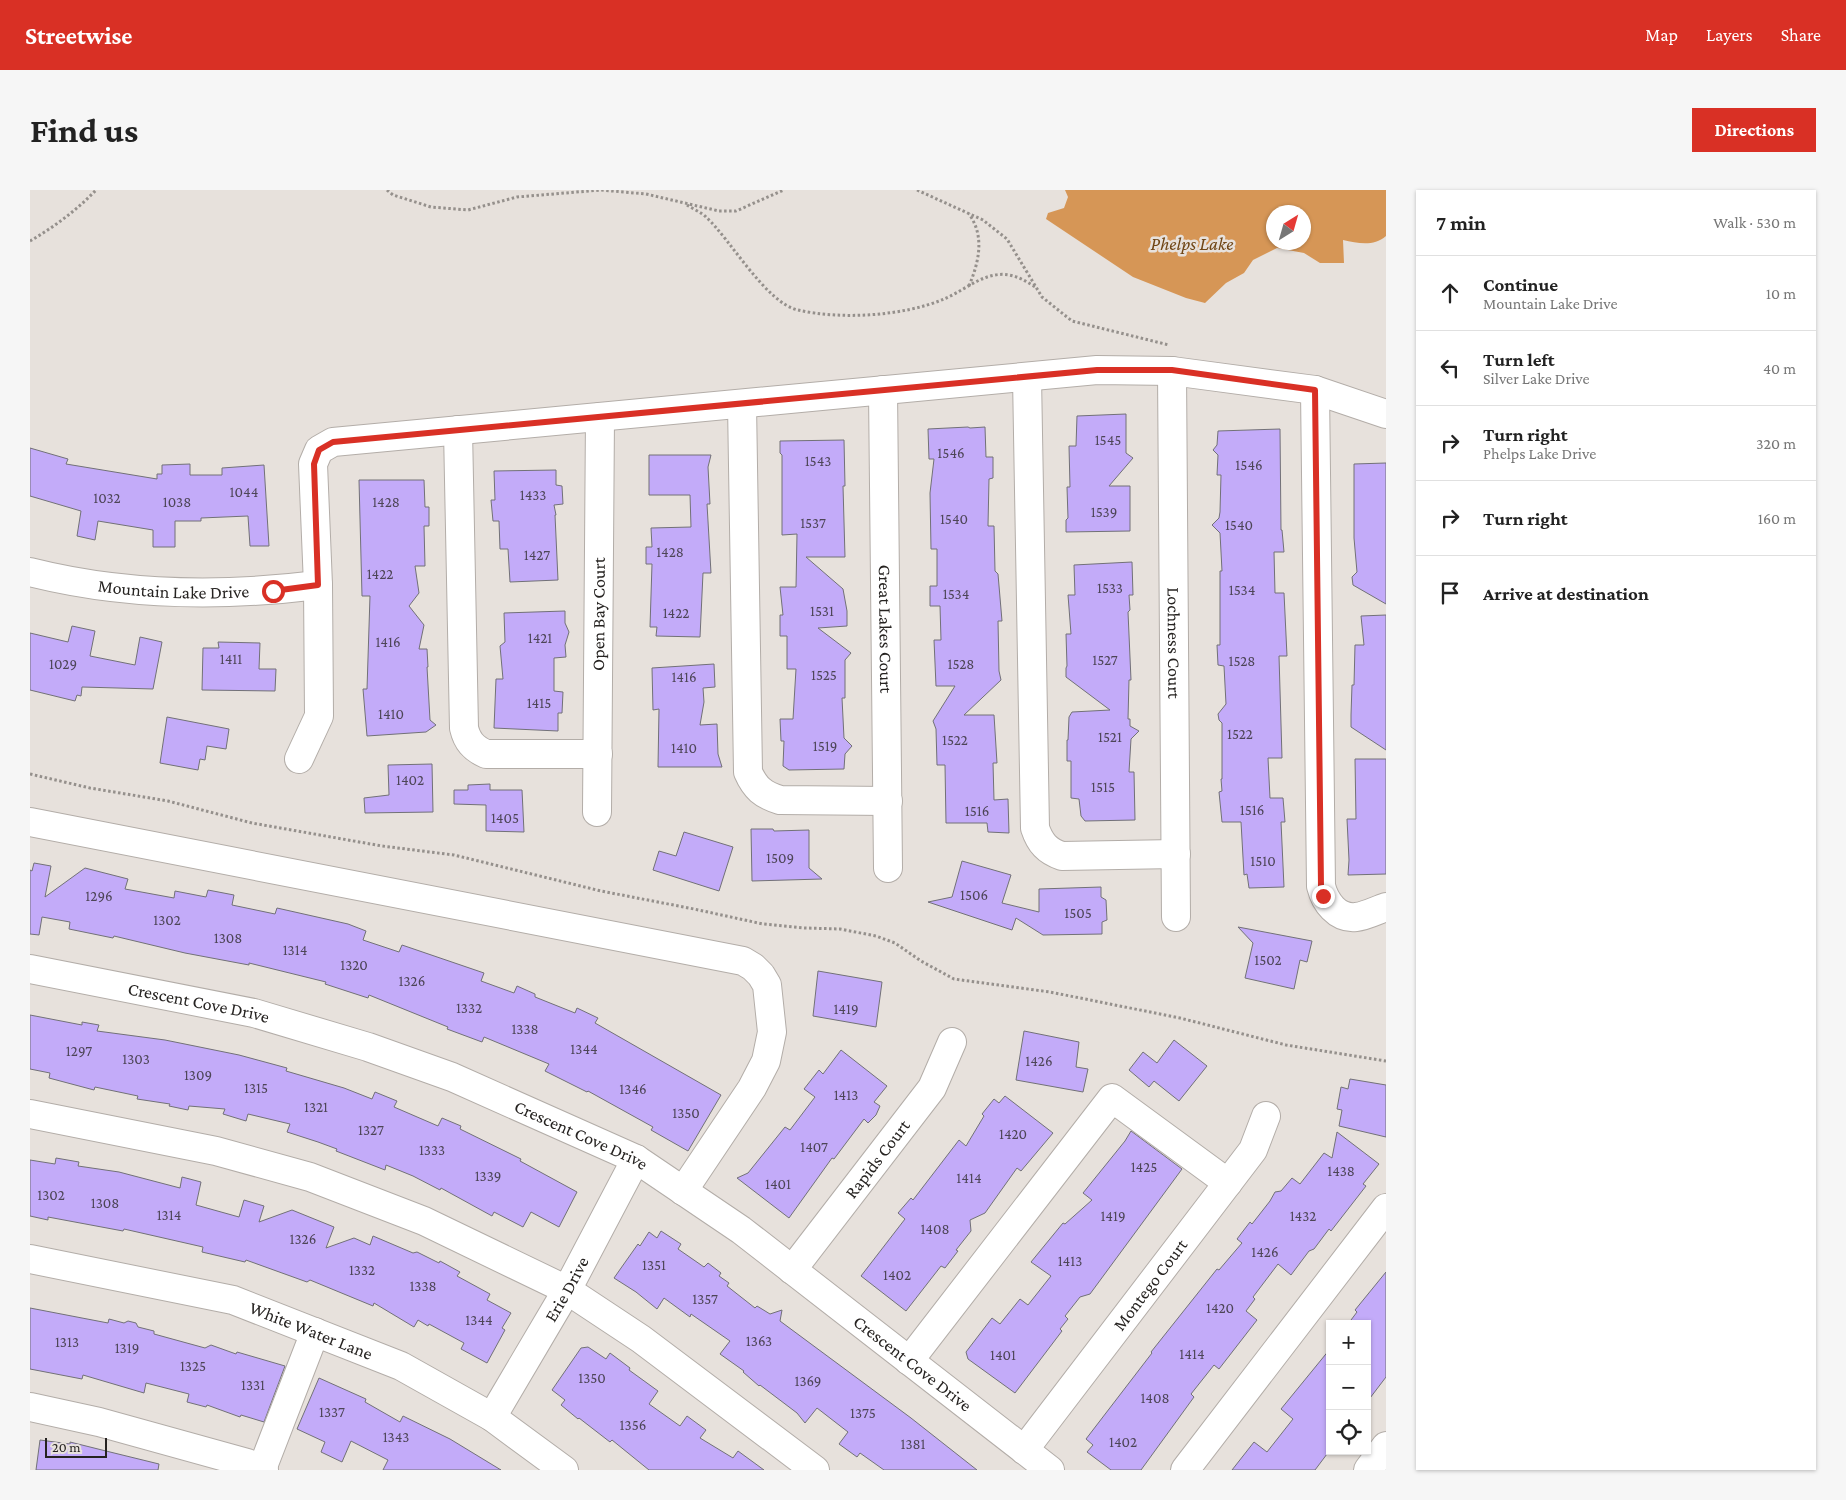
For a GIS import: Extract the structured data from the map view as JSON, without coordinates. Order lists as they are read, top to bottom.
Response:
{
  "streets": {
    "street": [
      "Mountain Lake Drive",
      "Open Bay Court",
      "Great Lakes Court",
      "Lochness Court",
      "Crescent Cove Drive",
      "Rapids Court",
      "Montego Court",
      "Erie Drive",
      "White Water Lane"
    ]
  },
  "crossings": [
    ["Crescent Cove Drive", "Rapids Court"],
    ["Crescent Cove Drive", "Montego Court"],
    ["Crescent Cove Drive", "Erie Drive"],
    ["Erie Drive", "White Water Lane"]
  ],
  "water": ["Phelps Lake"],
  "house_numbers": [
    "1545",
    "1546",
    "1543",
    "1546",
    "1044",
    "1433",
    "1032",
    "1038",
    "1428",
    "1539",
    "1540",
    "1537",
    "1540",
    "1428",
    "1427",
    "1422",
    "1533",
    "1534",
    "1534",
    "1531",
    "1422",
    "1421",
    "1416",
    "1411",
    "1527",
    "1528",
    "1029",
    "1528",
    "1525",
    "1416",
    "1415",
    "1410",
    "1522",
    "1521",
    "1522",
    "1519",
    "1410",
    "1402",
    "1515",
    "1516",
    "1516",
    "1405",
    "1509",
    "1510",
    "1506",
    "1296",
    "1505",
    "1302",
    "1308",
    "1314",
    "1502",
    "1320",
    "1326",
    "1332",
    "1419",
    "1338",
    "1344",
    "1297",
    "1303",
    "1426",
    "1309",
    "1315",
    "1346",
    "1413",
    "1321",
    "1350",
    "1327",
    "1420",
    "1407",
    "1333",
    "1425",
    "1438",
    "1339",
    "1414",
    "1401",
    "1302",
    "1308",
    "1314",
    "1419",
    "1432",
    "1408",
    "1326",
    "1426",
    "1413",
    "1351",
    "1332",
    "1402",
    "1338",
    "1357",
    "1420",
    "1344",
    "1363",
    "1313",
    "1319",
    "1414",
    "1401",
    "1325",
    "1350",
    "1369",
    "1331",
    "1408",
    "1337",
    "1375",
    "1356",
    "1343",
    "1402",
    "1381"
  ],
  "scale_bar": "20 m",
  "north": "top right",
  "page": {
    "header": "Streetwise",
    "nav": ["Map", "Layers", "Share"],
    "buttons": "Directions",
    "title": "Find us",
    "heading": ["7 min", "Walk · 530 m"],
    "list": [
      ["Continue", "Mountain Lake Drive", "10 m"],
      ["Turn left", "Silver Lake Drive", "40 m"],
      ["Turn right", "Phelps Lake Drive", "320 m"],
      ["Turn right", "160 m"],
      "Arrive at destination"
    ],
    "map_buttons": ["+", "−"],
    "scale": "20 m"
  }
}
